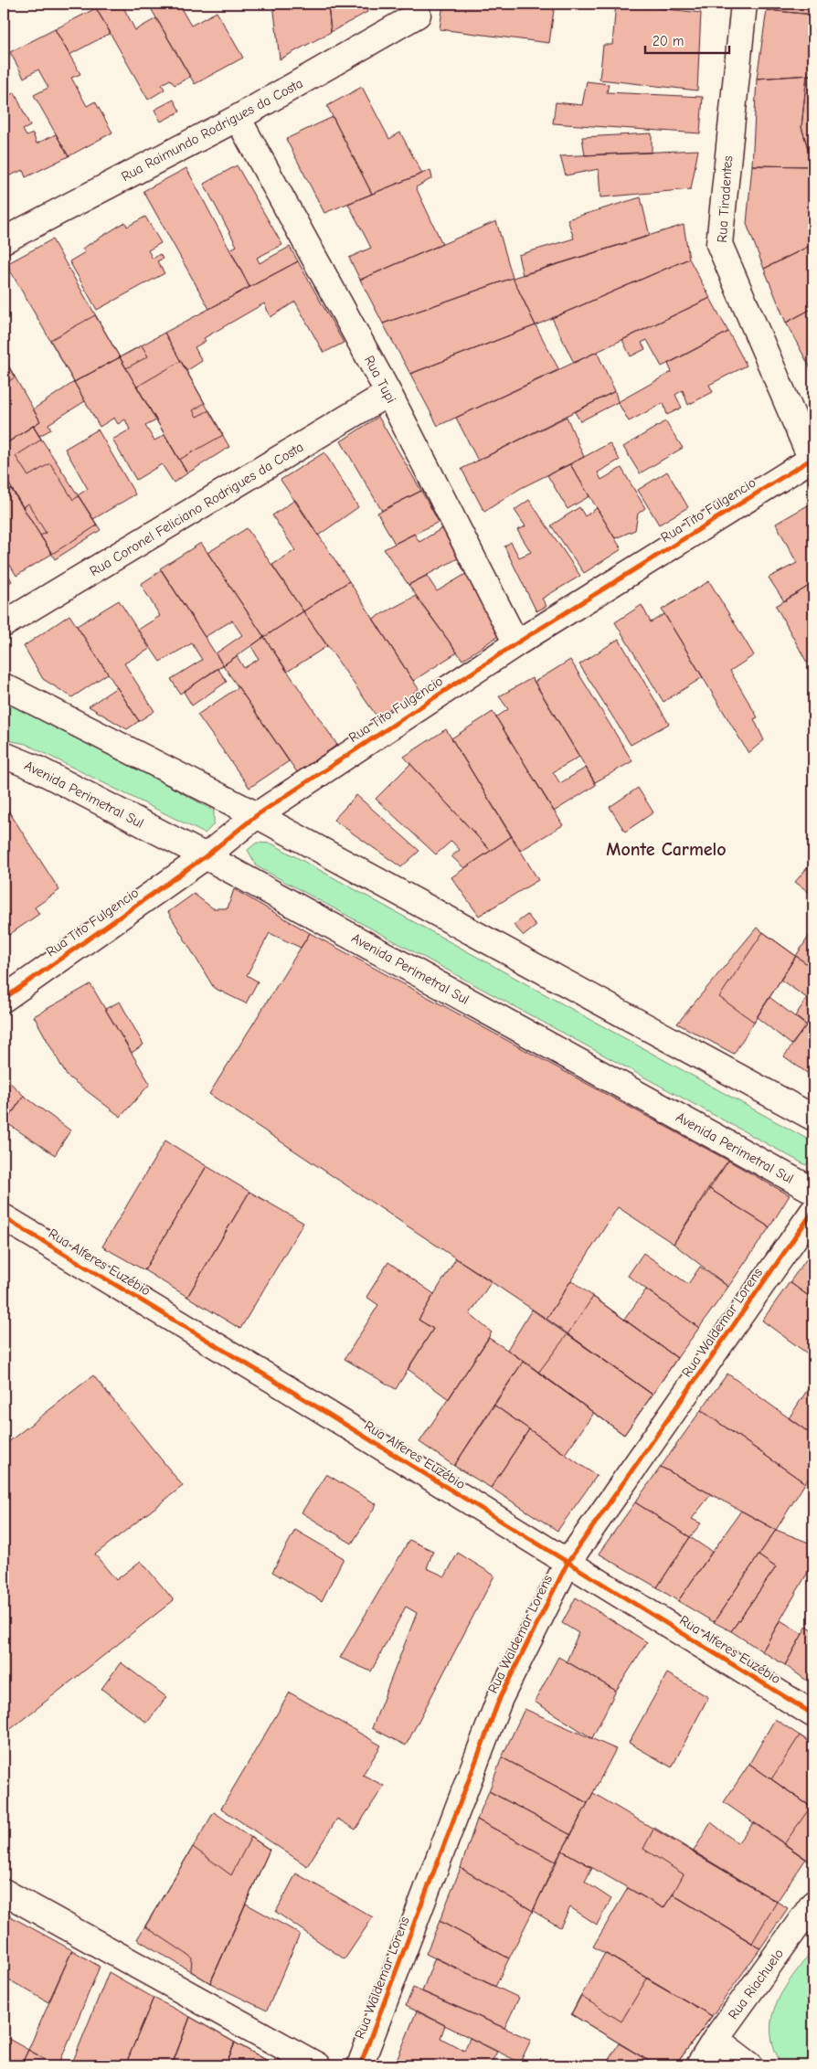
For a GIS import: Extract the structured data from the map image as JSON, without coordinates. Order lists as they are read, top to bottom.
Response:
{
  "streets": {
    "street": [
      "Rua Raimundo Rodrigues da Costa",
      "Rua Tiradentes",
      "Rua Tupi",
      "Rua Coronel Feliciano Rodrigues da Costa",
      "Rua Tito Fulgencio",
      "Avenida Perimetral Sul",
      "Rua Alferes Euzébio",
      "Rua Waldemar Lorens",
      "Rua Riachuelo"
    ]
  },
  "crossings": [
    ["Rua Raimundo Rodrigues da Costa", "Rua Tupi"],
    ["Rua Tiradentes", "Rua Tito Fulgencio"],
    ["Rua Tupi", "Rua Coronel Feliciano Rodrigues da Costa"],
    ["Rua Tupi", "Rua Tito Fulgencio"],
    ["Rua Tito Fulgencio", "Avenida Perimetral Sul"],
    ["Rua Alferes Euzébio", "Rua Waldemar Lorens"]
  ],
  "districts": ["Monte Carmelo"],
  "scale_bar": "20 m"
}
